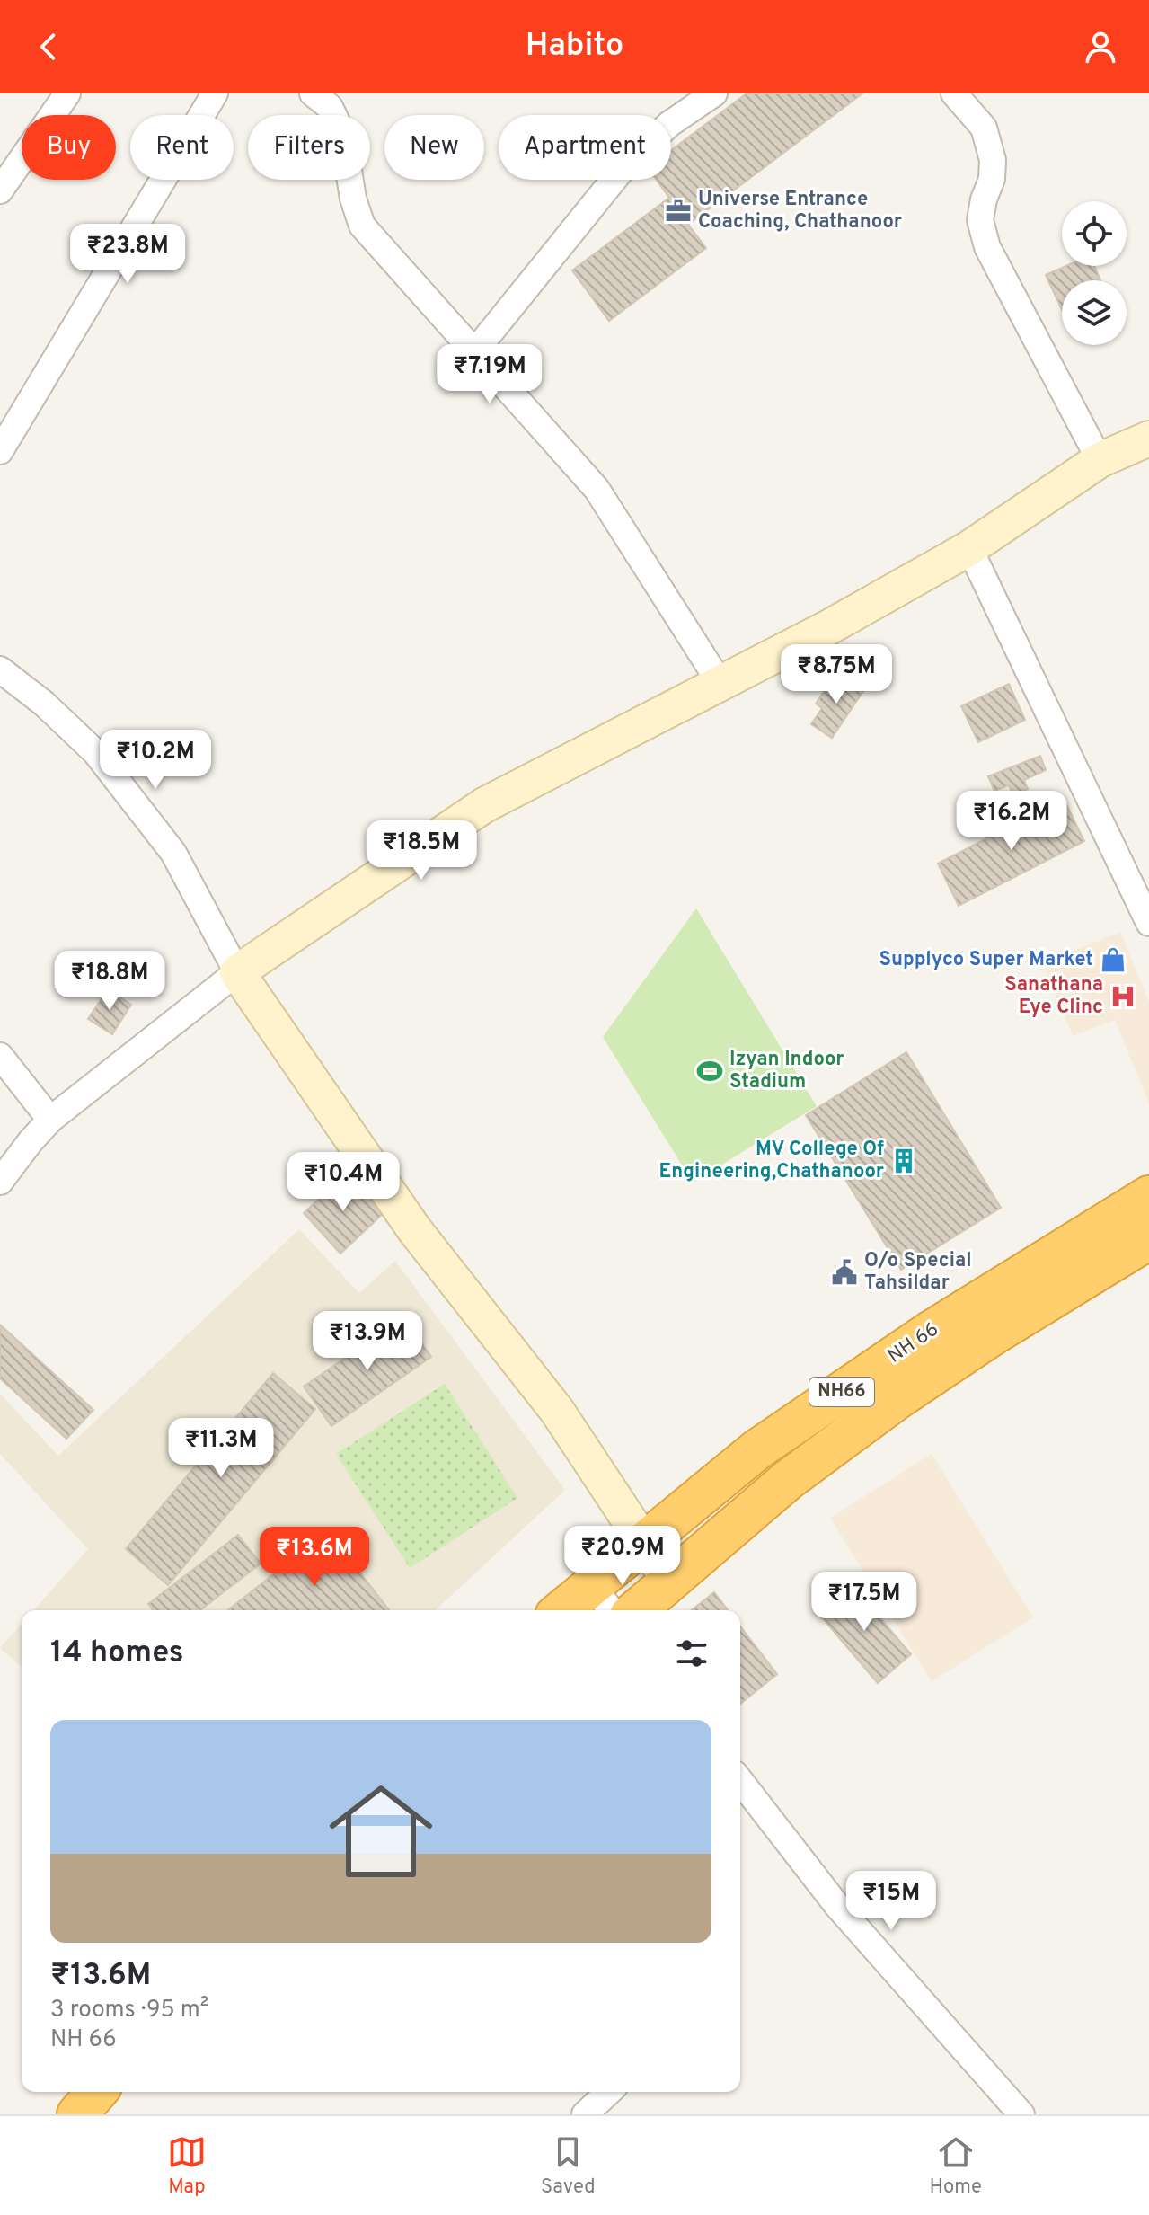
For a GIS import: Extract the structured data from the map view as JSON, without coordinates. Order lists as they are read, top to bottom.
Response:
{
  "streets": {
    "highway": ["NH 66", "NH66"]
  },
  "places": {
    "office": ["Universe Entrance Coaching, Chathanoor"],
    "shop": ["Supplyco Super Market"],
    "hospital": ["Sanathana Eye Clinc"],
    "sports": ["Izyan Indoor Stadium"],
    "building": ["MV College Of Engineering,Chathanoor"],
    "public building": ["O/o Special Tahsildar"]
  },
  "page": {
    "header": "Habito",
    "chip": [
      "Buy",
      "Rent",
      "Filters",
      "New",
      "Apartment"
    ],
    "price": [
      "₹23.8M",
      "₹7.19M",
      "₹8.75M",
      "₹10.2M",
      "₹16.2M",
      "₹18.5M",
      "₹18.8M",
      "₹10.4M",
      "₹13.9M",
      "₹11.3M",
      "₹20.9M",
      "₹13.6M",
      "₹17.5M",
      "₹15M"
    ],
    "heading": "14 homes",
    "list": [
      {
        "name": "₹13.6M",
        "note": "3 rooms · 95 m² · NH 66"
      }
    ],
    "tabs": ["Map", "Saved", "Home"]
  }
}
